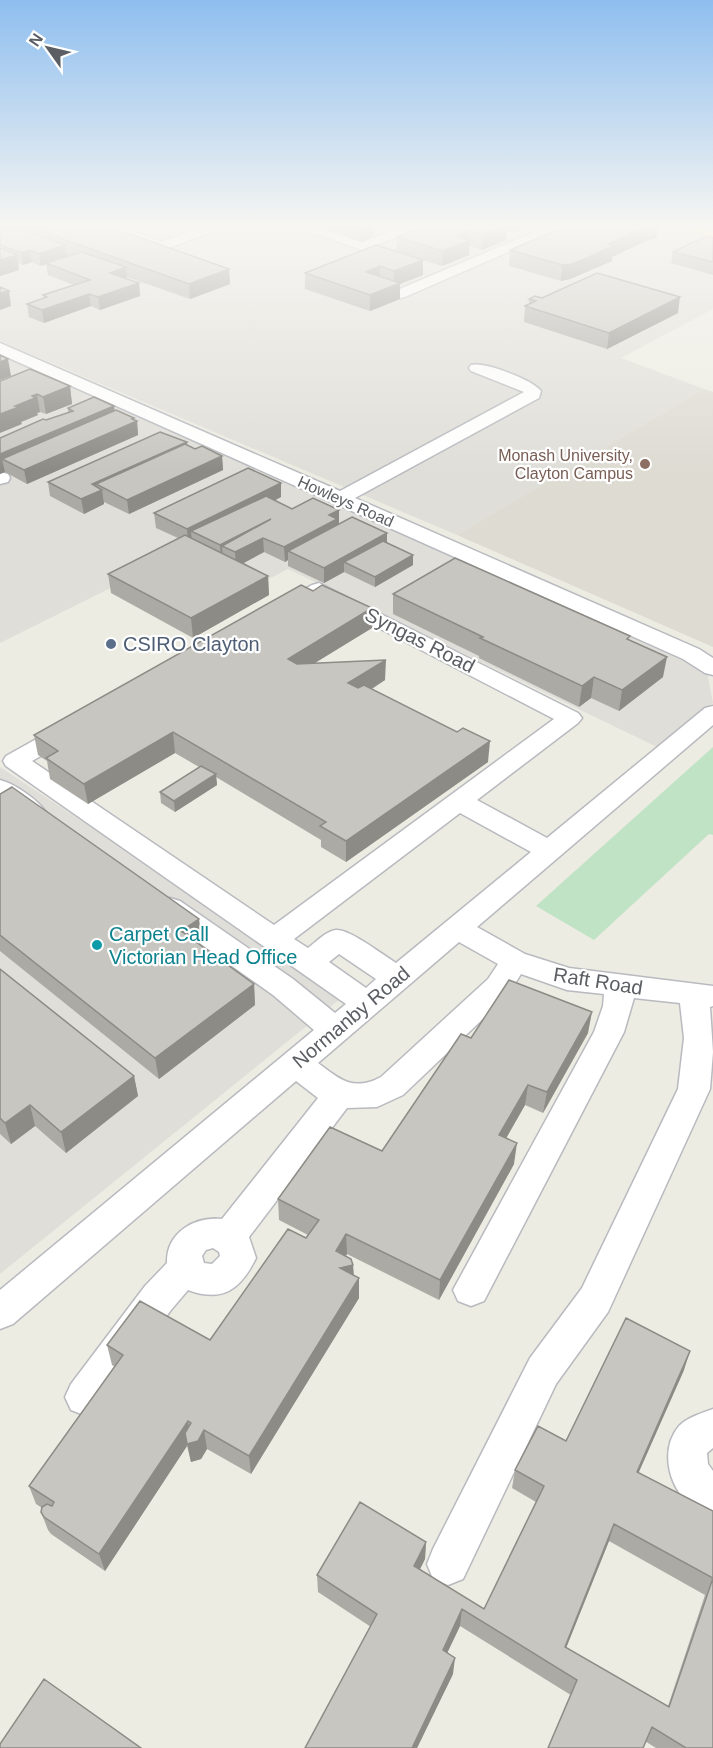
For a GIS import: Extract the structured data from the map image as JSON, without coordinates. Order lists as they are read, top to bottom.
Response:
{
  "streets": {
    "street": [
      "Howleys Road",
      "Syngas Road",
      "Raft Road",
      "Normanby Road"
    ]
  },
  "crossings": [
    ["Syngas Road", "Normanby Road"],
    ["Raft Road", "Normanby Road"]
  ],
  "places": ["Monash University, Clayton Campus", "CSIRO Clayton", "Carpet Call Victorian Head Office"],
  "north": "top left"
}
